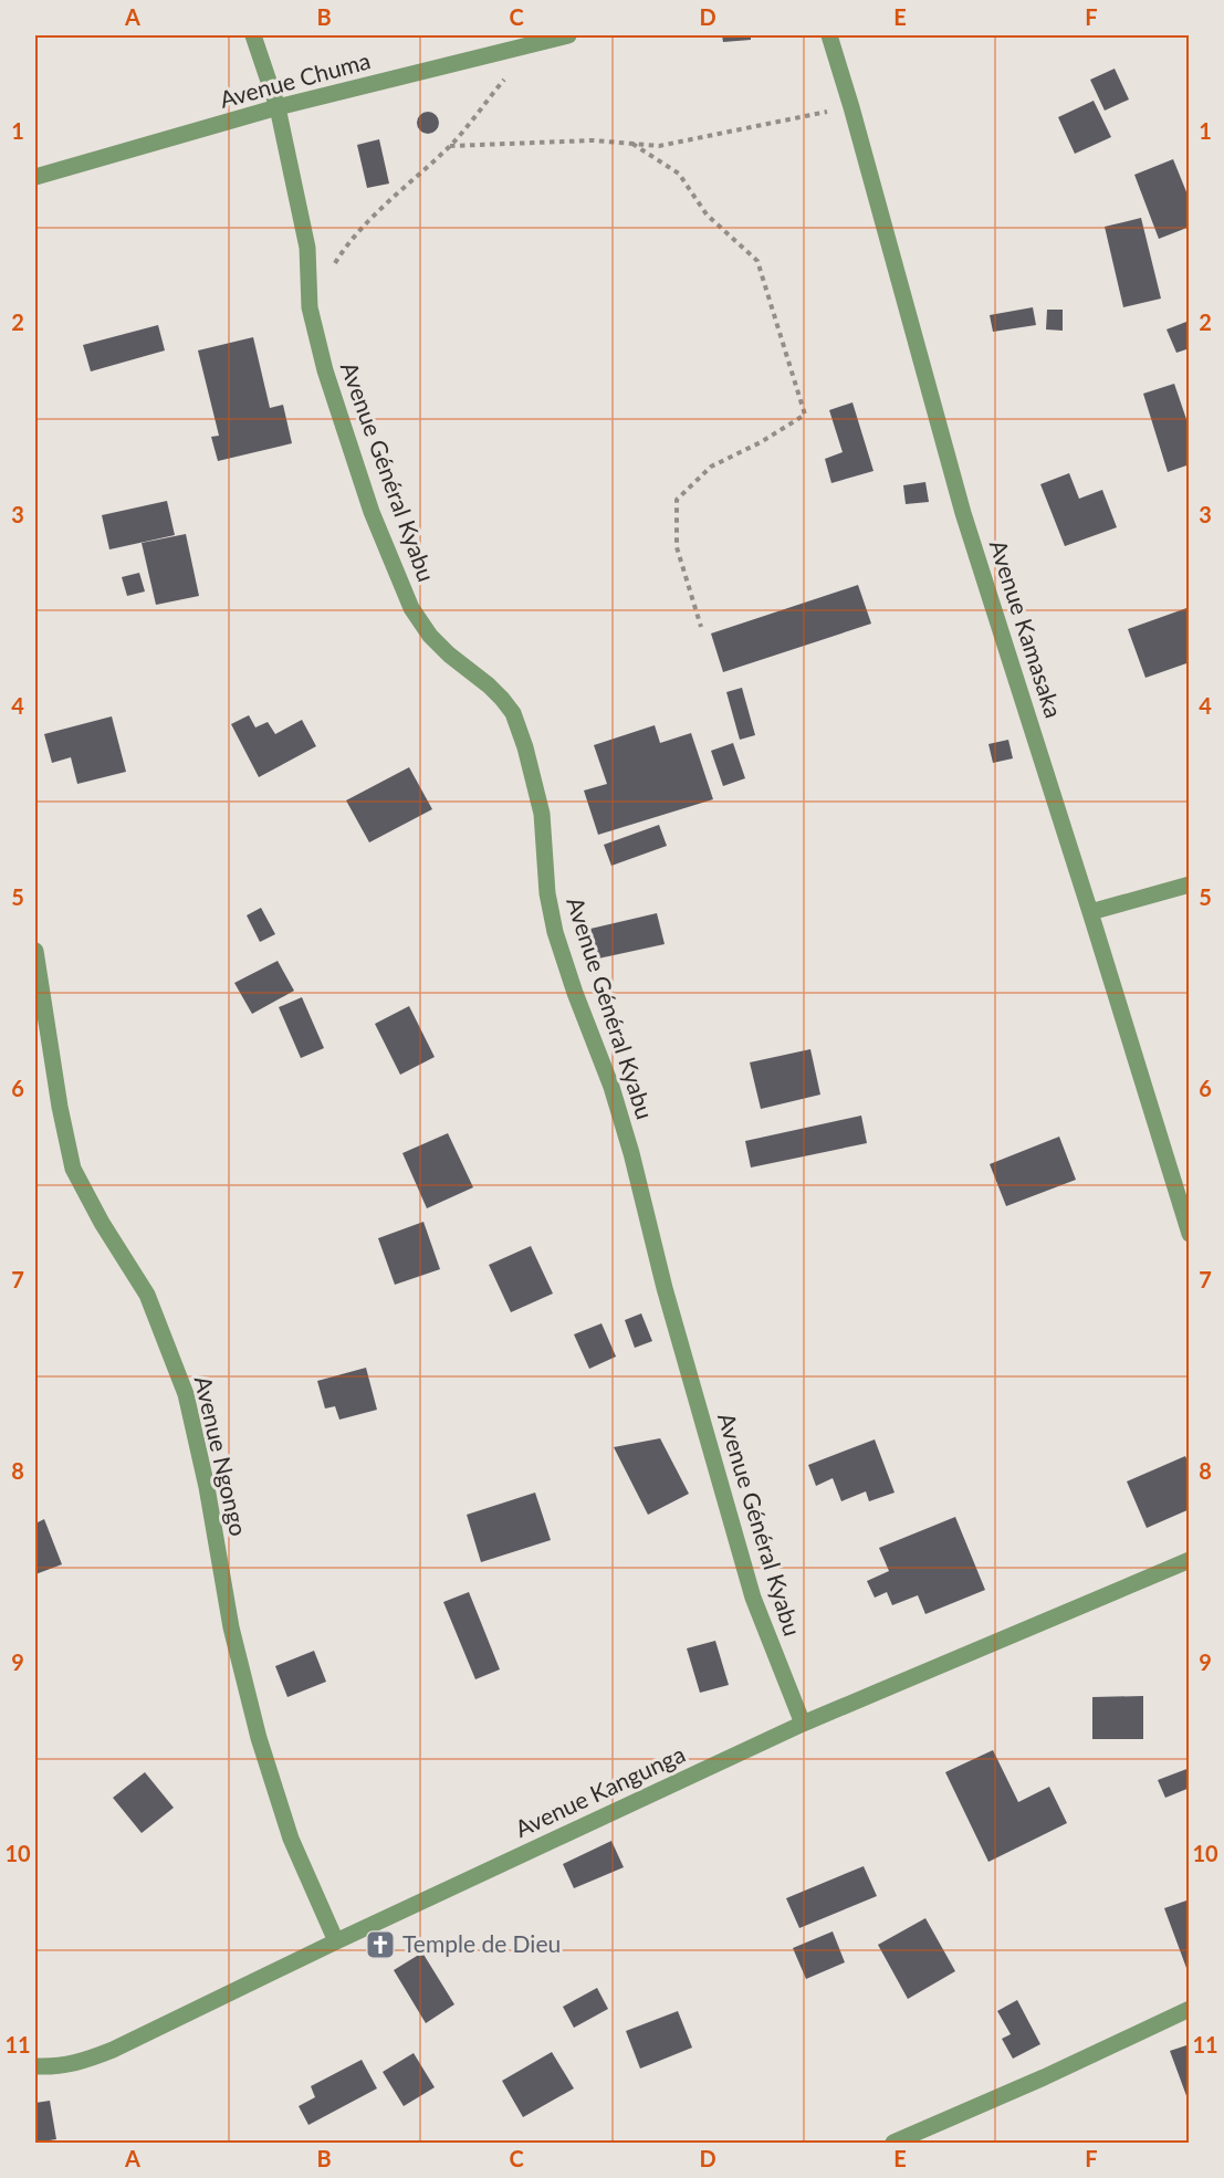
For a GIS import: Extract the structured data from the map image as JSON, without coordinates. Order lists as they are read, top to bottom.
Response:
{
  "streets": {
    "street": [
      "Avenue Chuma",
      "Avenue Général Kyabu",
      "Avenue Kamasaka",
      "Avenue Ngongo",
      "Avenue Kangunga"
    ]
  },
  "crossings": [
    ["Avenue Chuma", "Avenue Général Kyabu"],
    ["Avenue Général Kyabu", "Avenue Kangunga"],
    ["Avenue Ngongo", "Avenue Kangunga"]
  ],
  "places": {
    "church": ["Temple de Dieu"]
  },
  "grid": {
    "columns": [
      "A",
      "B",
      "C",
      "D",
      "E",
      "F"
    ],
    "rows": [
      "1",
      "2",
      "3",
      "4",
      "5",
      "6",
      "7",
      "8",
      "9",
      "10",
      "11"
    ]
  }
}
